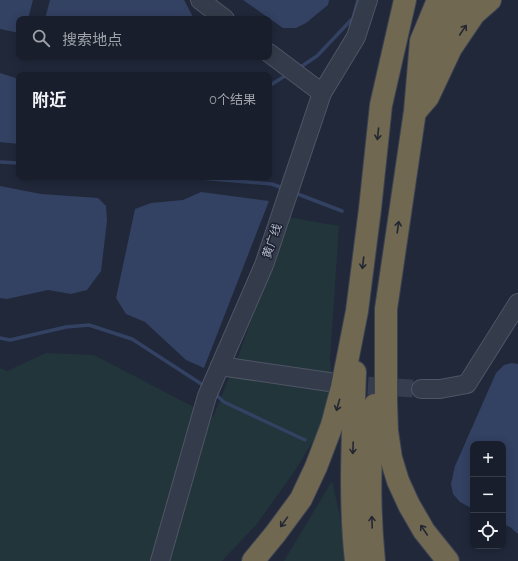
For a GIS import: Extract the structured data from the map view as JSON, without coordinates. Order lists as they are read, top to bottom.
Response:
{
  "streets": {
    "street": ["黄广线"]
  },
  "page": {
    "search": "搜索地点",
    "heading": ["附近", "0个结果"],
    "map_buttons": ["+", "−"]
  }
}
